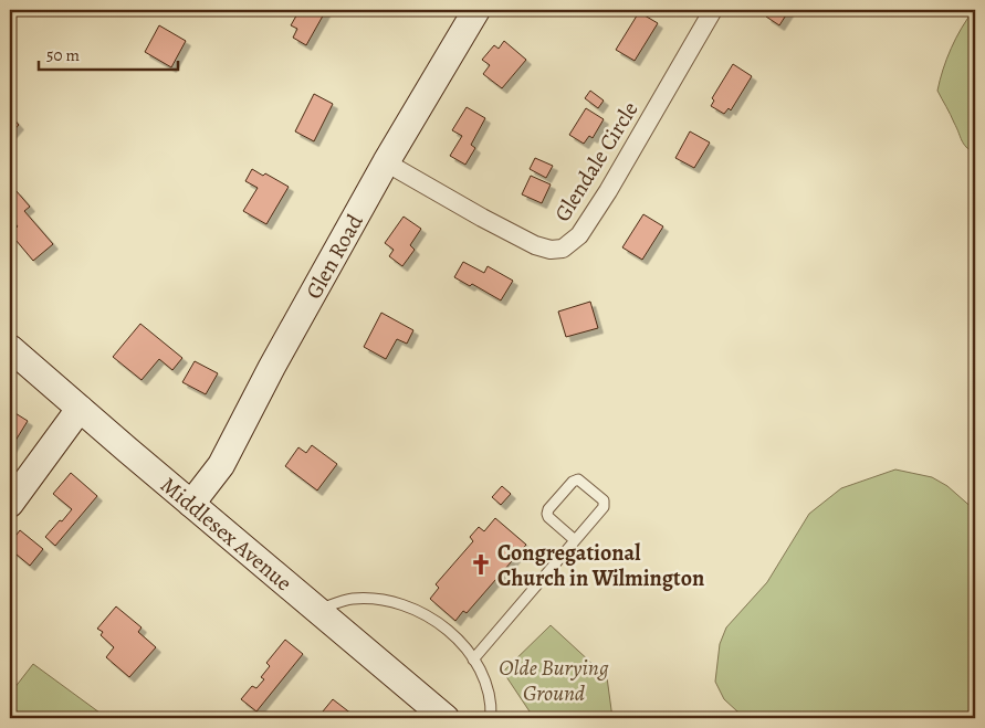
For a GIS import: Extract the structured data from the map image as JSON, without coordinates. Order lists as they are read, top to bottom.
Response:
{
  "streets": {
    "street": ["Glendale Circle", "Glen Road", "Middlesex Avenue"]
  },
  "crossings": [
    ["Glendale Circle", "Glen Road"],
    ["Glen Road", "Middlesex Avenue"]
  ],
  "parks": ["Olde Burying Ground"],
  "places": {
    "church": ["Congregational Church in Wilmington"]
  },
  "scale_bar": "50 m"
}
